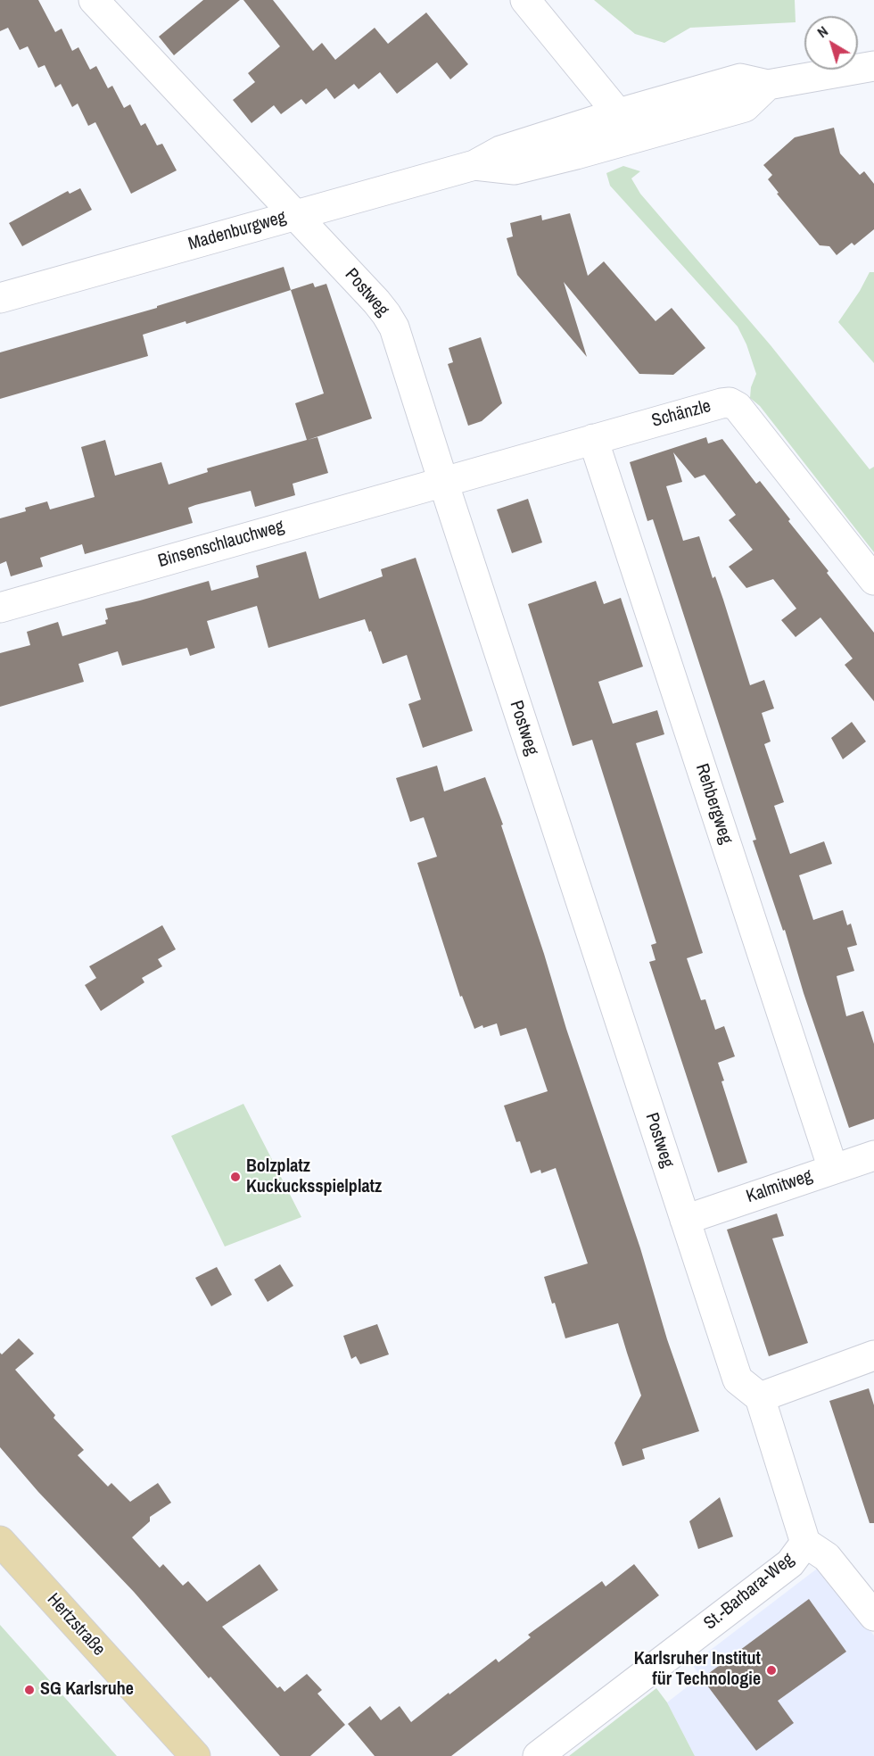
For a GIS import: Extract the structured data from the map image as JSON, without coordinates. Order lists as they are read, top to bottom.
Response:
{
  "streets": {
    "main road": ["Hertzstraße"],
    "street": [
      "Madenburgweg",
      "Postweg",
      "Schänzle",
      "Binsenschlauchweg",
      "Rehbergweg",
      "Kalmitweg",
      "St.-Barbara-Weg"
    ]
  },
  "crossings": [
    ["Madenburgweg", "Postweg"],
    ["Postweg", "Schänzle"],
    ["Postweg", "Binsenschlauchweg"],
    ["Postweg", "Kalmitweg"],
    ["Schänzle", "Binsenschlauchweg"],
    ["Schänzle", "Rehbergweg"],
    ["Rehbergweg", "Kalmitweg"]
  ],
  "places": ["Bolzplatz Kuckucksspielplatz", "Karlsruher Institut für Technologie", "SG Karlsruhe"],
  "north": "top left"
}
